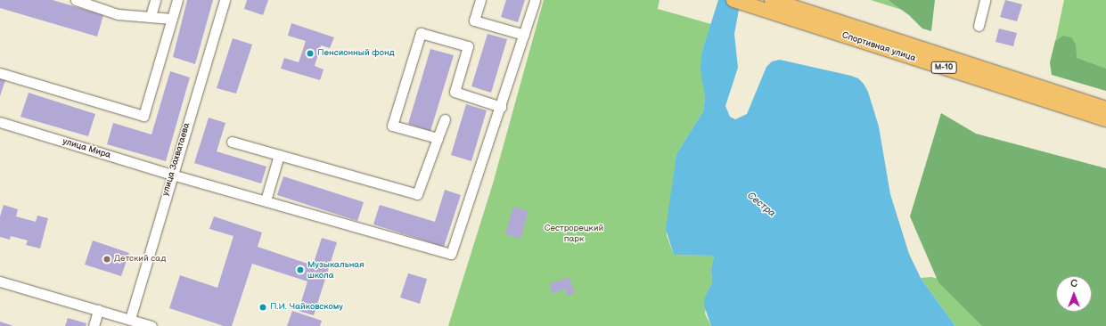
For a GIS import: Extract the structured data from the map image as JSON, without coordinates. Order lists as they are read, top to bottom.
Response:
{
  "streets": {
    "highway": ["Спортивная улица", "М-10"],
    "street": ["улица Мира", "улица Захватаева"]
  },
  "crossings": [
    ["улица Мира", "улица Захватаева"]
  ],
  "water": ["Сестра"],
  "parks": ["Сестрорецкий парк"],
  "places": [
    "Пенсионный фонд",
    "Детский сад",
    "Музыкальная школа",
    "П.И. Чайковскому"
  ],
  "north": "top"
}
